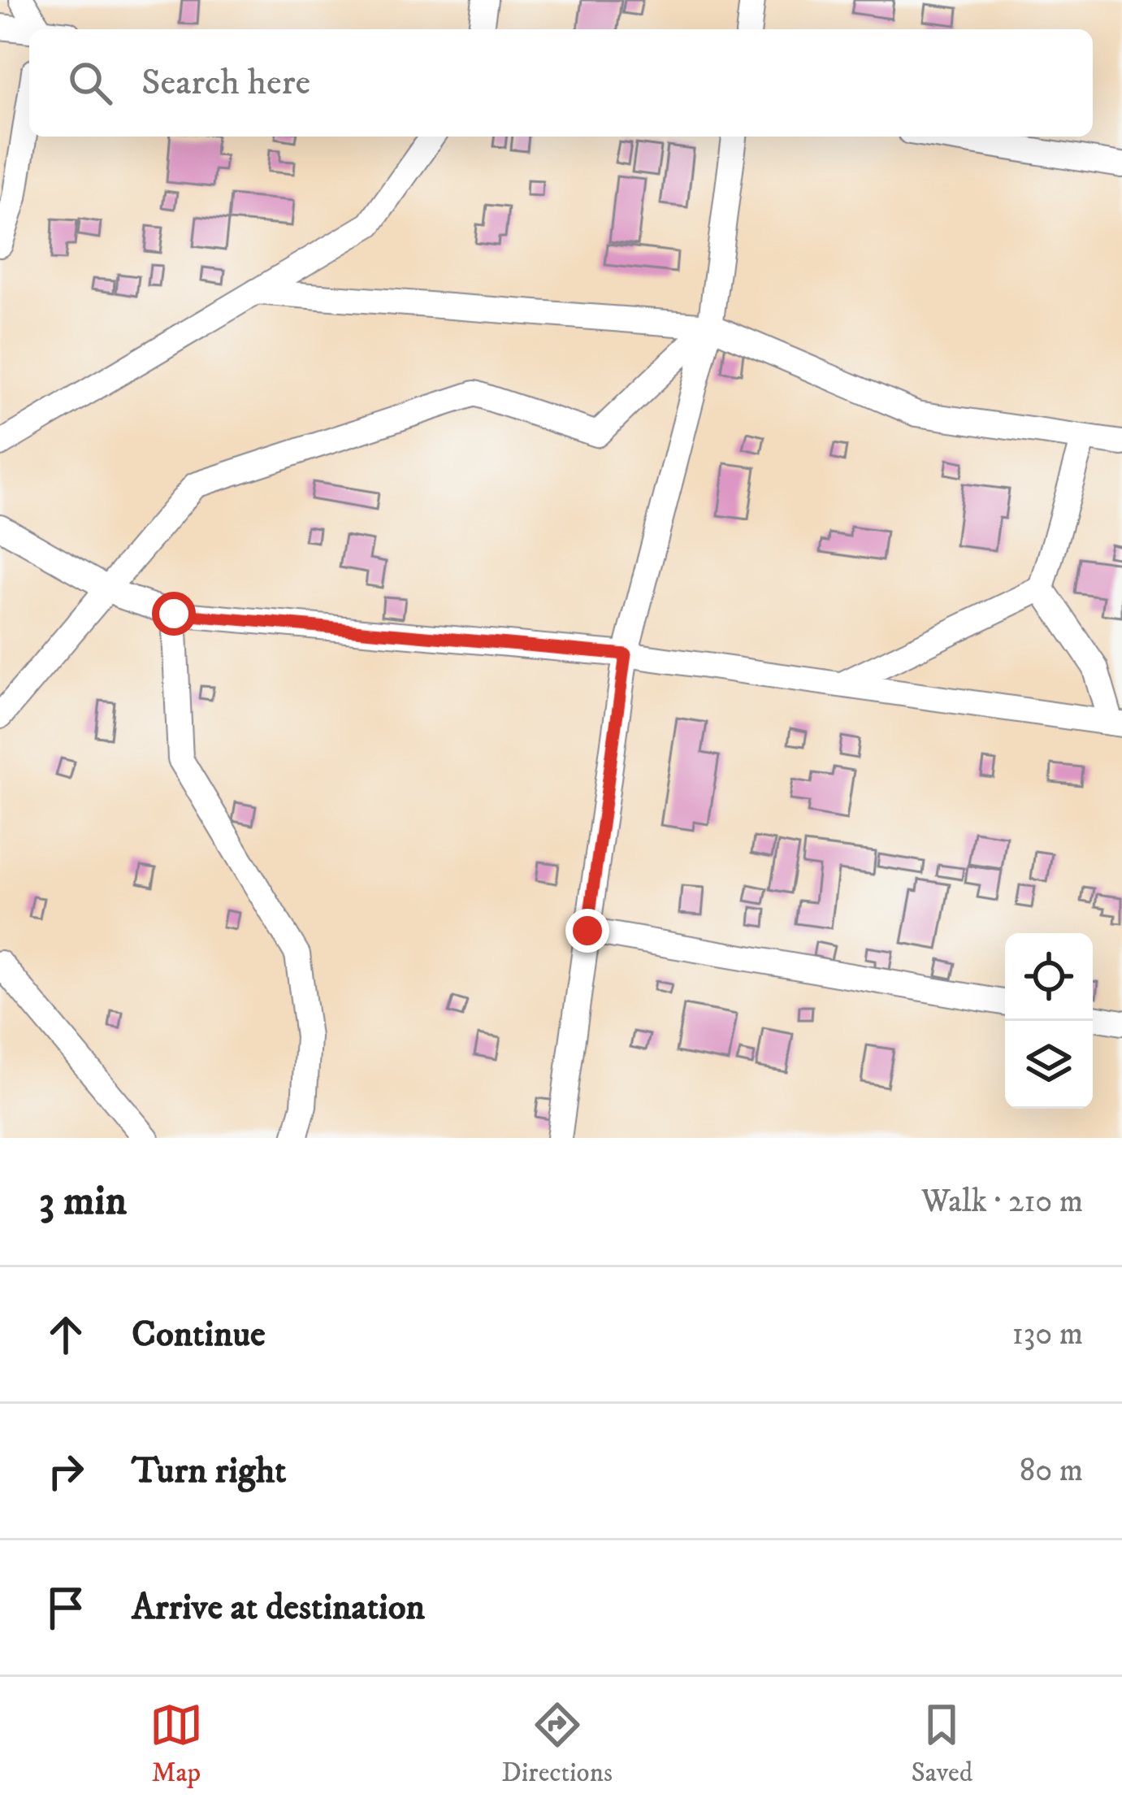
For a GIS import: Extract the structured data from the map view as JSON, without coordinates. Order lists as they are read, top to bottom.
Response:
{
  "page": {
    "search": "Search here",
    "heading": ["3 min", "Walk · 210 m"],
    "list": [
      ["Continue", "130 m"],
      ["Turn right", "80 m"],
      "Arrive at destination"
    ],
    "nav": ["Map", "Directions", "Saved"]
  }
}
